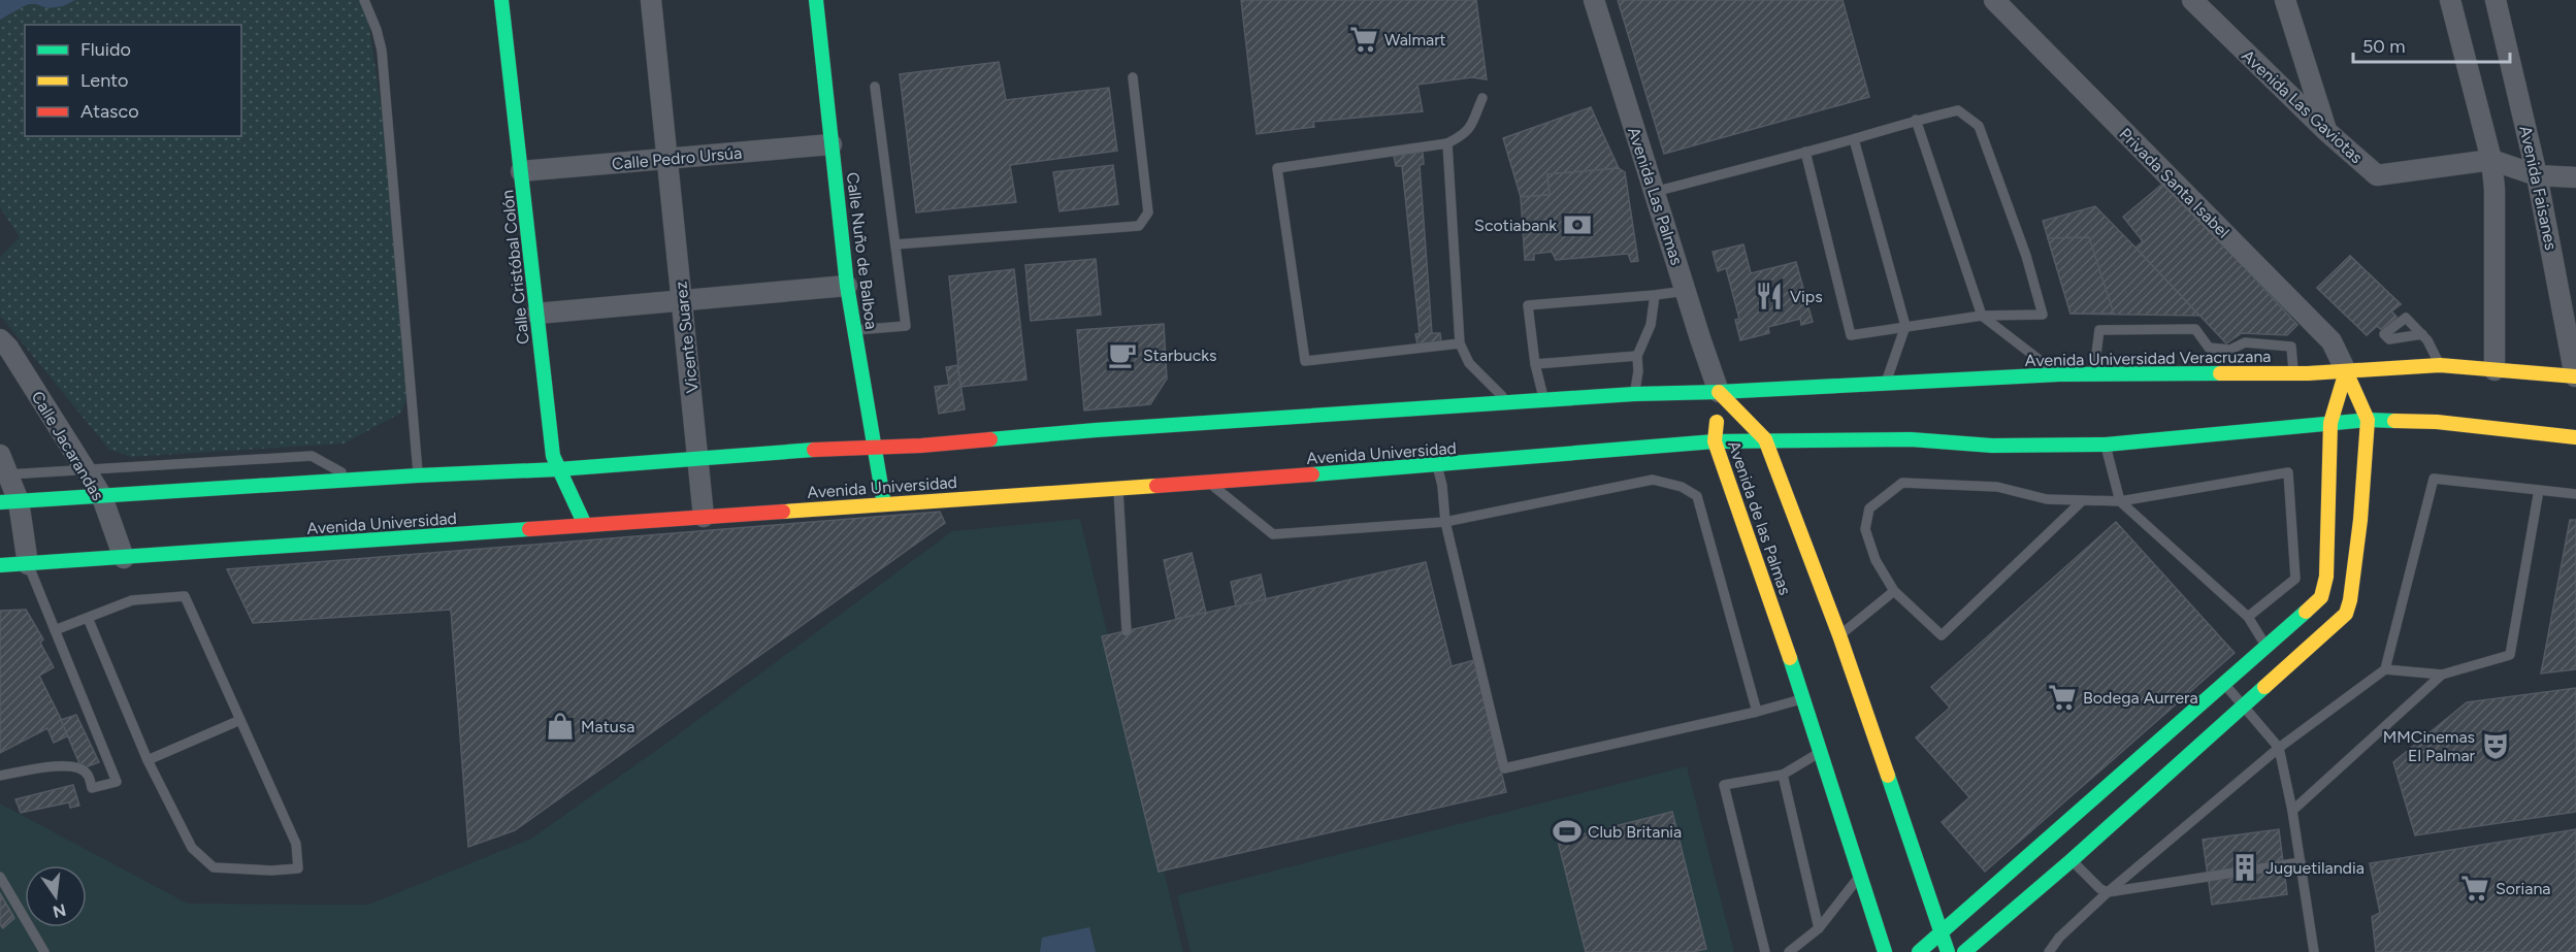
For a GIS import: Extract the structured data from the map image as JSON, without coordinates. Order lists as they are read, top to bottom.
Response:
{
  "streets": {
    "main road": [
      "Calle Nuño de Balboa",
      "Calle Cristóbal Colón",
      "Avenida Universidad Veracruzana",
      "Avenida Universidad",
      "Avenida de las Palmas"
    ],
    "street": [
      "Avenida Las Gaviotas",
      "Calle Pedro Ursúa",
      "Privada Santa Isabel",
      "Avenida Faisanes",
      "Avenida Las Palmas",
      "Vicente Suarez",
      "Calle Jacarandas"
    ]
  },
  "crossings": [
    ["Avenida Las Gaviotas", "Avenida Faisanes"],
    ["Calle Pedro Ursúa", "Calle Nuño de Balboa"],
    ["Calle Pedro Ursúa", "Calle Cristóbal Colón"],
    ["Calle Pedro Ursúa", "Vicente Suarez"],
    ["Privada Santa Isabel", "Avenida Universidad Veracruzana"],
    ["Avenida Faisanes", "Avenida Universidad Veracruzana"],
    ["Avenida Las Palmas", "Avenida Universidad Veracruzana"],
    ["Avenida Las Palmas", "Avenida de las Palmas"],
    ["Calle Nuño de Balboa", "Avenida Universidad"],
    ["Calle Cristóbal Colón", "Avenida Universidad"],
    ["Vicente Suarez", "Avenida Universidad"],
    ["Avenida Universidad Veracruzana", "Avenida de las Palmas"],
    ["Calle Jacarandas", "Avenida Universidad"],
    ["Avenida Universidad", "Avenida de las Palmas"]
  ],
  "places": {
    "supermarket": ["Walmart", "Bodega Aurrera", "Soriana"],
    "bank": ["Scotiabank"],
    "restaurant": ["Vips"],
    "cafe": ["Starbucks"],
    "shop": ["Matusa"],
    "theatre": ["MMCinemas El Palmar"],
    "sports": ["Club Britania"],
    "building": ["Juguetilandia"]
  },
  "legend": ["Fluido", "Lento", "Atasco"],
  "scale_bar": "50 m",
  "north": "bottom"
}
